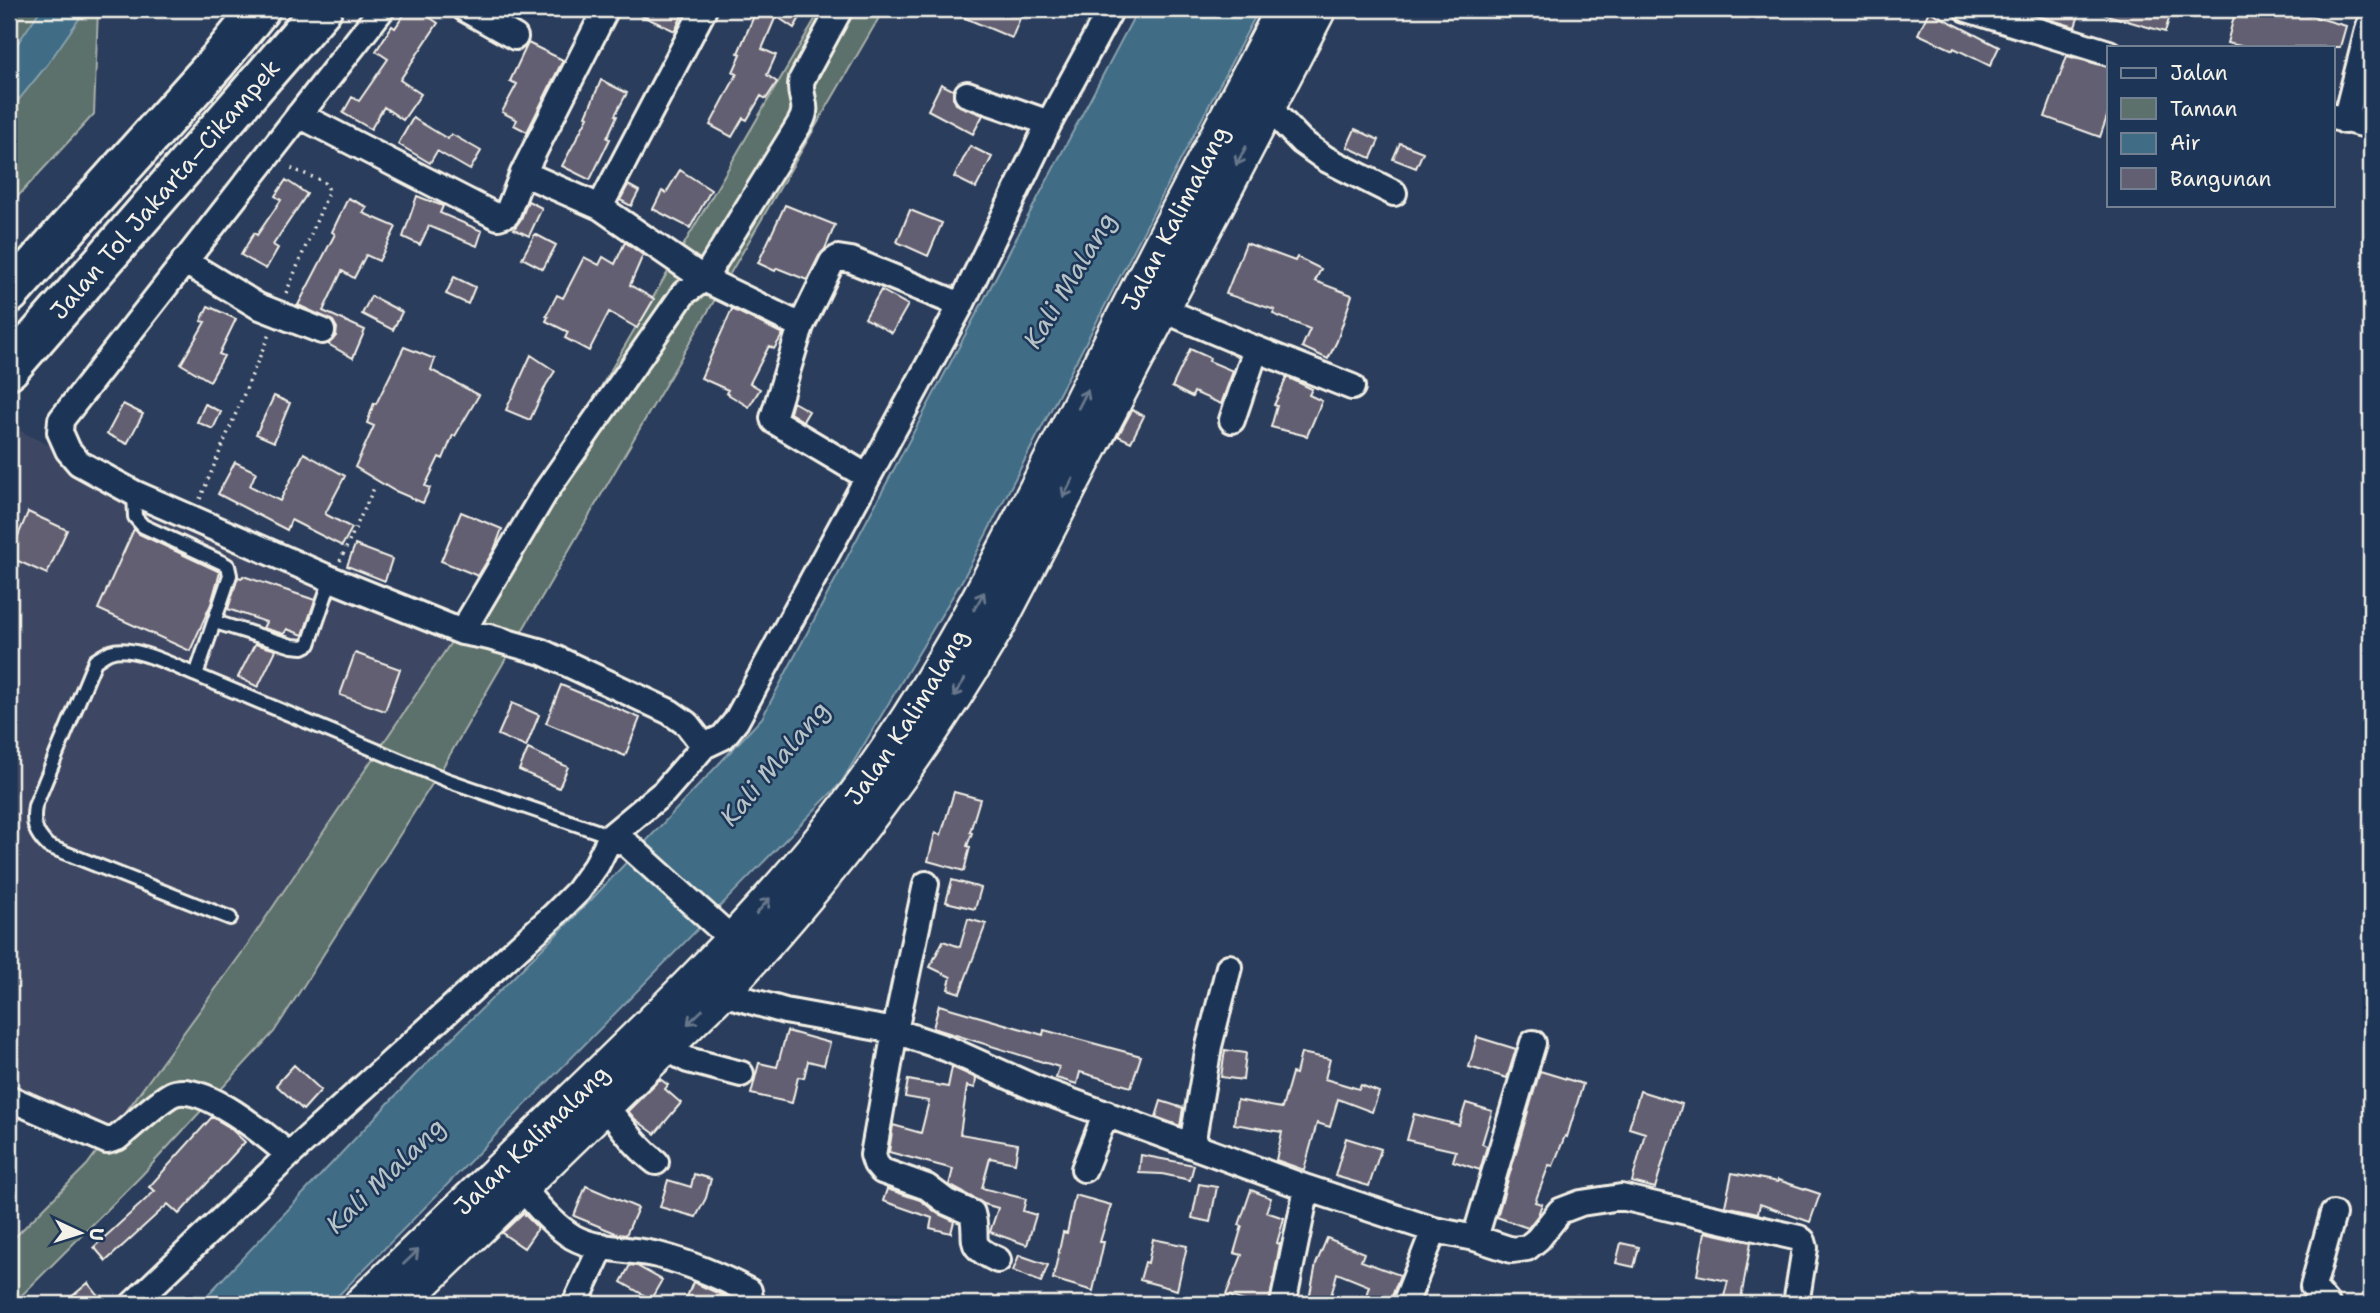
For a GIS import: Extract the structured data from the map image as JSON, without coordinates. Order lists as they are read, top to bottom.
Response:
{
  "streets": {
    "highway": ["Jalan Tol Jakarta–Cikampek"],
    "main road": ["Jalan Kalimalang"]
  },
  "water": ["Kali Malang"],
  "legend": [
    "Jalan",
    "Taman",
    "Air",
    "Bangunan"
  ],
  "north": "right"
}
